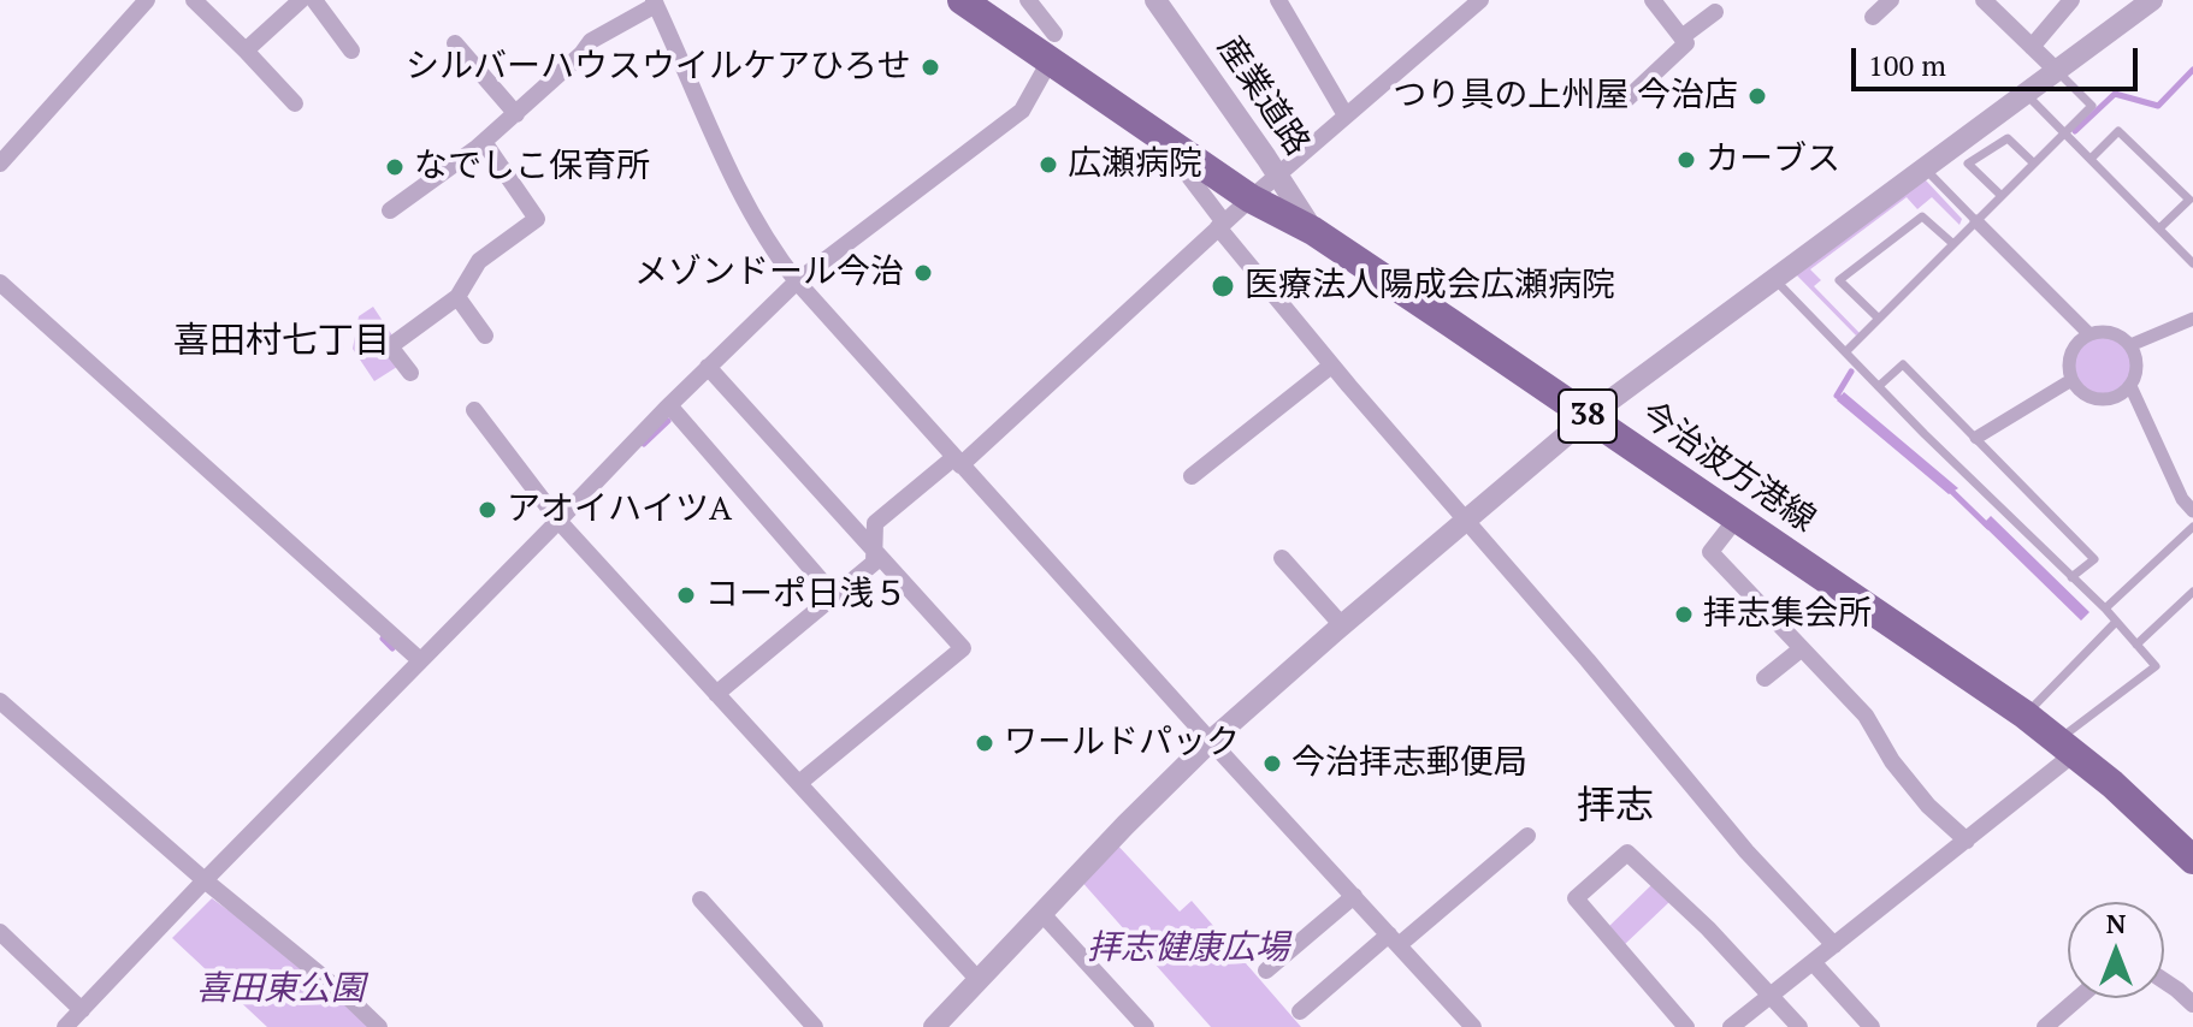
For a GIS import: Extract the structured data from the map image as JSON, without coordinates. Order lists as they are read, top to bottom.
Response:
{
  "streets": {
    "main road": ["38", "今治波方港線"],
    "street": ["産業道路"]
  },
  "crossings": [
    ["産業道路", "今治波方港線"]
  ],
  "districts": ["喜田村七丁目", "拝志"],
  "parks": ["拝志健康広場", "喜田東公園"],
  "places": [
    "シルバーハウスウイルケアひろせ",
    "つり具の上州屋 今治店",
    "カーブス",
    "広瀬病院",
    "なでしこ保育所",
    "メゾンドール今治",
    "医療法人陽成会広瀬病院",
    "アオイハイツA",
    "コーポ日浅５",
    "拝志集会所",
    "ワールドパック",
    "今治拝志郵便局"
  ],
  "scale_bar": "100 m",
  "north": "top"
}
